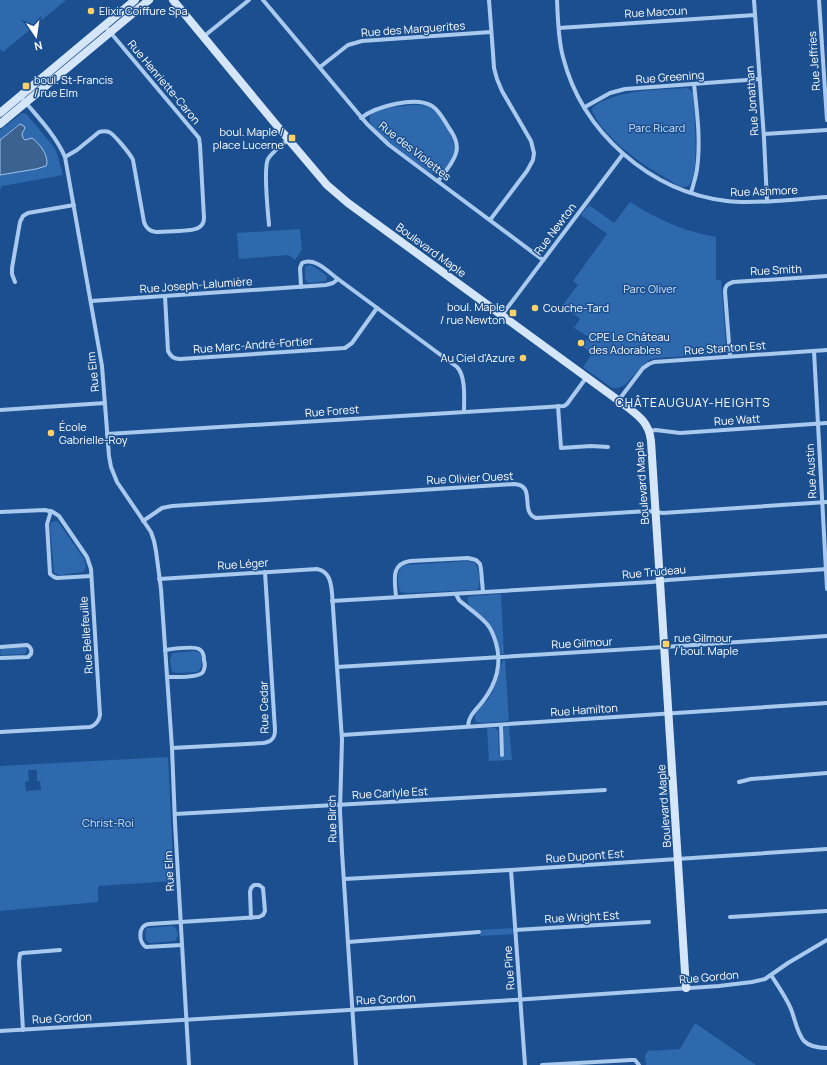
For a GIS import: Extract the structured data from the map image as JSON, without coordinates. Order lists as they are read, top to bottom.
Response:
{
  "streets": {
    "street": [
      "Rue Macoun",
      "Rue des Marguerites",
      "Rue Jeffries",
      "Rue Greening",
      "Rue Henriette-Caron",
      "Rue Jonathan",
      "Rue des Violettes",
      "Rue Ashmore",
      "Rue Newton",
      "Boulevard Maple",
      "Rue Smith",
      "Rue Joseph-Lalumière",
      "Rue Marc-André-Fortier",
      "Rue Stanton Est",
      "Rue Elm",
      "Rue Forest",
      "Rue Watt",
      "Rue Austin",
      "Rue Olivier Ouest",
      "Rue Léger",
      "Rue Trudeau",
      "Rue Bellefeuille",
      "Rue Gilmour",
      "Rue Cedar",
      "Rue Hamilton",
      "Rue Carlyle Est",
      "Rue Birch",
      "Rue Dupont Est",
      "Rue Wright Est",
      "Rue Pine",
      "Rue Gordon"
    ]
  },
  "crossings": [
    ["Rue Macoun", "Rue Jonathan"],
    ["Rue Macoun", "Rue Ashmore"],
    ["Rue des Marguerites", "Rue des Violettes"],
    ["Rue Greening", "Rue Jonathan"],
    ["Rue Greening", "Rue Ashmore"],
    ["Rue Henriette-Caron", "Rue Elm"],
    ["Rue Jonathan", "Rue Ashmore"],
    ["Rue des Violettes", "Rue Newton"],
    ["Rue Ashmore", "Rue Newton"],
    ["Rue Newton", "Boulevard Maple"],
    ["Boulevard Maple", "Rue Stanton Est"],
    ["Boulevard Maple", "Rue Watt"],
    ["Boulevard Maple", "Rue Olivier Ouest"],
    ["Boulevard Maple", "Rue Trudeau"],
    ["Boulevard Maple", "Rue Gilmour"],
    ["Boulevard Maple", "Rue Hamilton"],
    ["Boulevard Maple", "Rue Dupont Est"],
    ["Boulevard Maple", "Rue Gordon"],
    ["Rue Smith", "Rue Stanton Est"],
    ["Rue Joseph-Lalumière", "Rue Marc-André-Fortier"],
    ["Rue Joseph-Lalumière", "Rue Elm"],
    ["Rue Stanton Est", "Rue Austin"],
    ["Rue Elm", "Rue Forest"],
    ["Rue Elm", "Rue Olivier Ouest"],
    ["Rue Elm", "Rue Léger"],
    ["Rue Elm", "Rue Cedar"],
    ["Rue Elm", "Rue Carlyle Est"],
    ["Rue Elm", "Rue Gordon"],
    ["Rue Watt", "Rue Austin"],
    ["Rue Austin", "Rue Olivier Ouest"],
    ["Rue Austin", "Rue Trudeau"],
    ["Rue Léger", "Rue Cedar"],
    ["Rue Léger", "Rue Birch"],
    ["Rue Trudeau", "Rue Birch"],
    ["Rue Gilmour", "Rue Birch"],
    ["Rue Hamilton", "Rue Birch"],
    ["Rue Carlyle Est", "Rue Birch"],
    ["Rue Birch", "Rue Dupont Est"],
    ["Rue Birch", "Rue Gordon"],
    ["Rue Dupont Est", "Rue Pine"],
    ["Rue Wright Est", "Rue Pine"],
    ["Rue Pine", "Rue Gordon"]
  ],
  "districts": ["CHÂTEAUGUAY-HEIGHTS"],
  "parks": ["Parc Ricard", "Parc Oliver", "Christ-Roi"],
  "places": {
    "other": [
      "Elixir Coiffure Spa",
      "Couche-Tard",
      "CPE Le Château des Adorables",
      "Au Ciel d'Azure",
      "École Gabrielle-Roy"
    ],
    "transit": [
      "boul. St-Francis / rue Elm",
      "boul. Maple / place Lucerne",
      "boul. Maple / rue Newton",
      "rue Gilmour / boul. Maple"
    ]
  },
  "north": "bottom"
}
